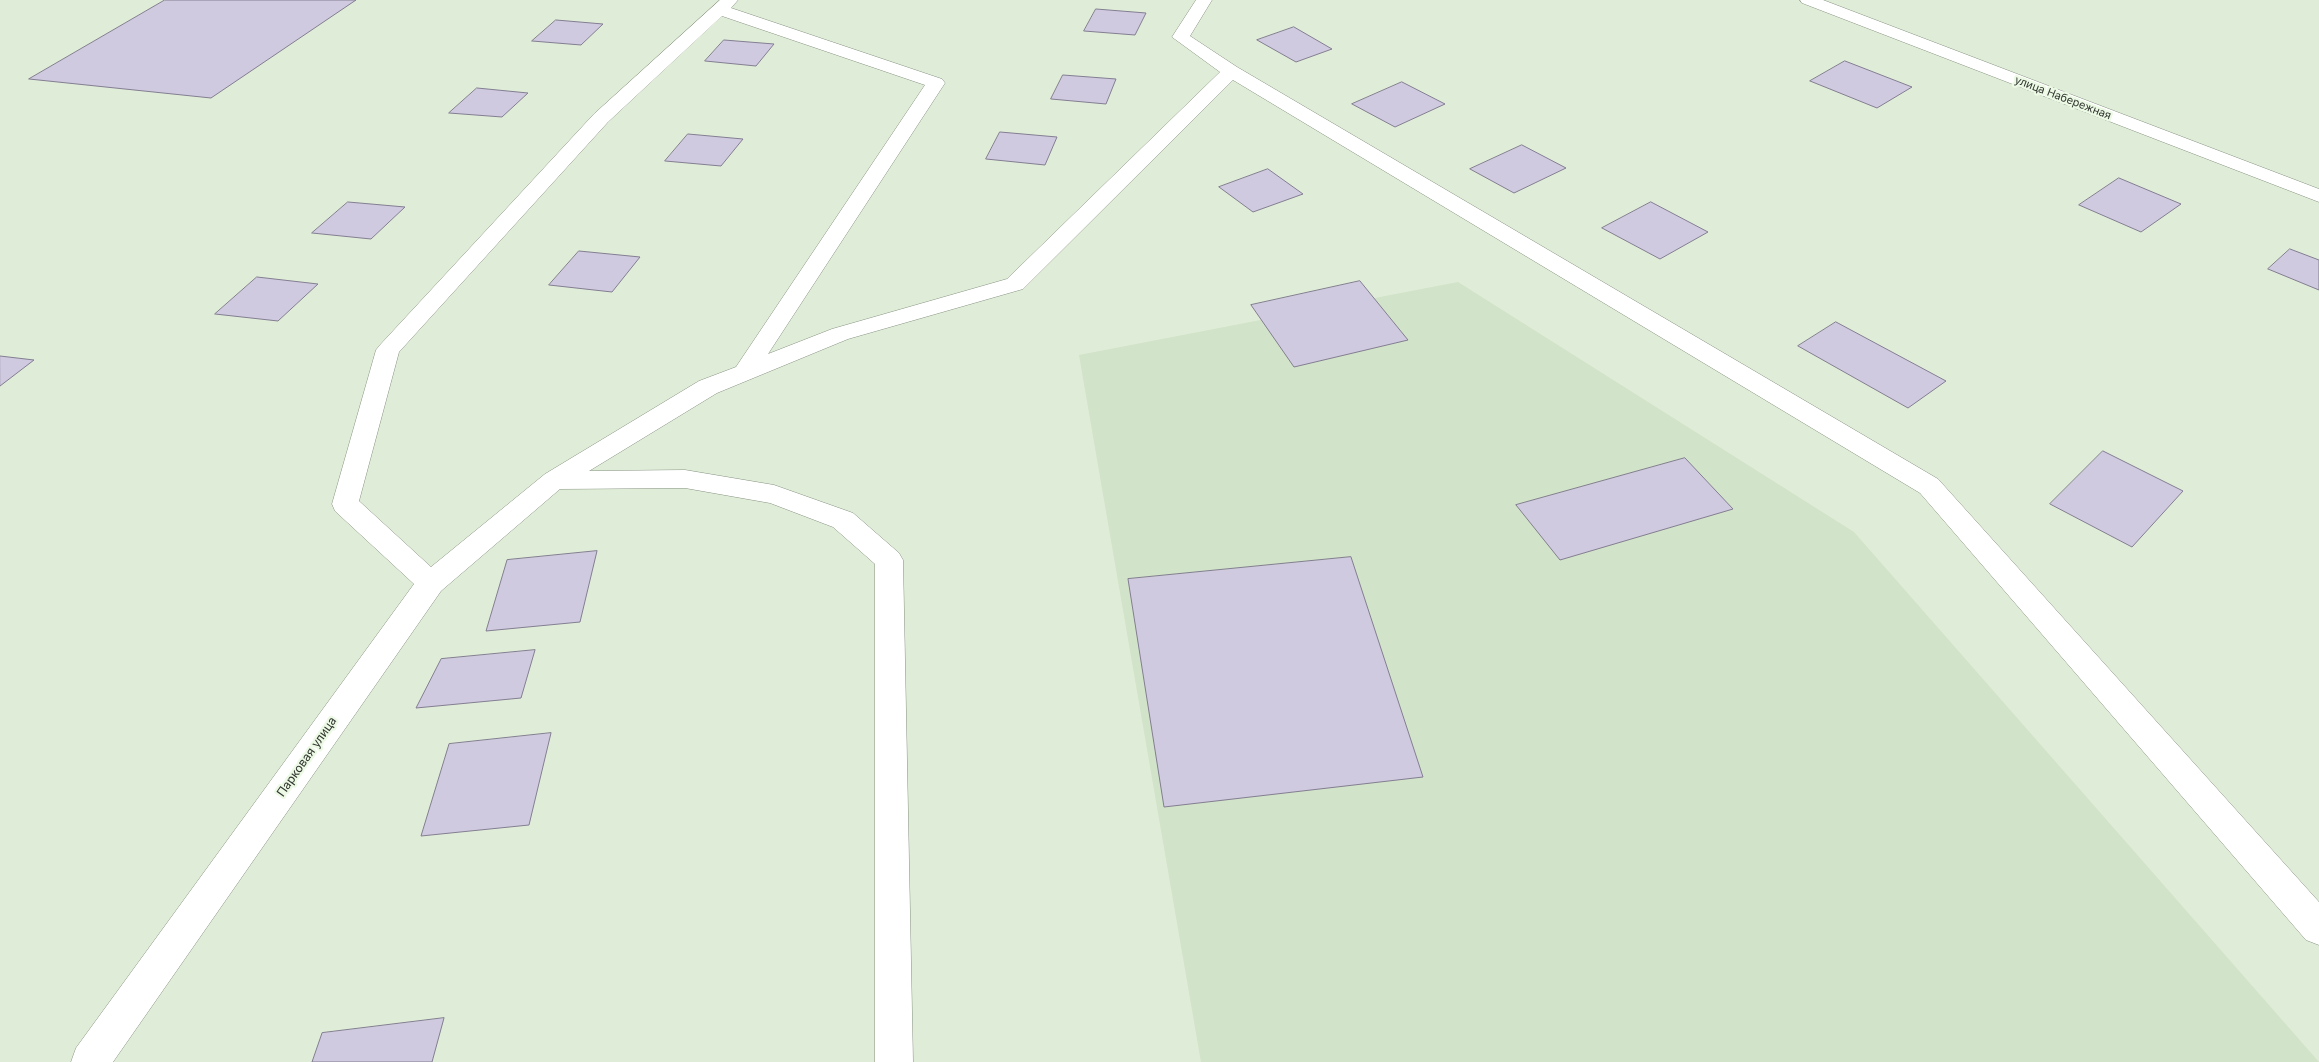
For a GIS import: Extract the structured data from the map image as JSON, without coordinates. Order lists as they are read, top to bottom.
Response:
{
  "streets": {
    "street": ["улица Набережная", "Парковая улица"]
  }
}
